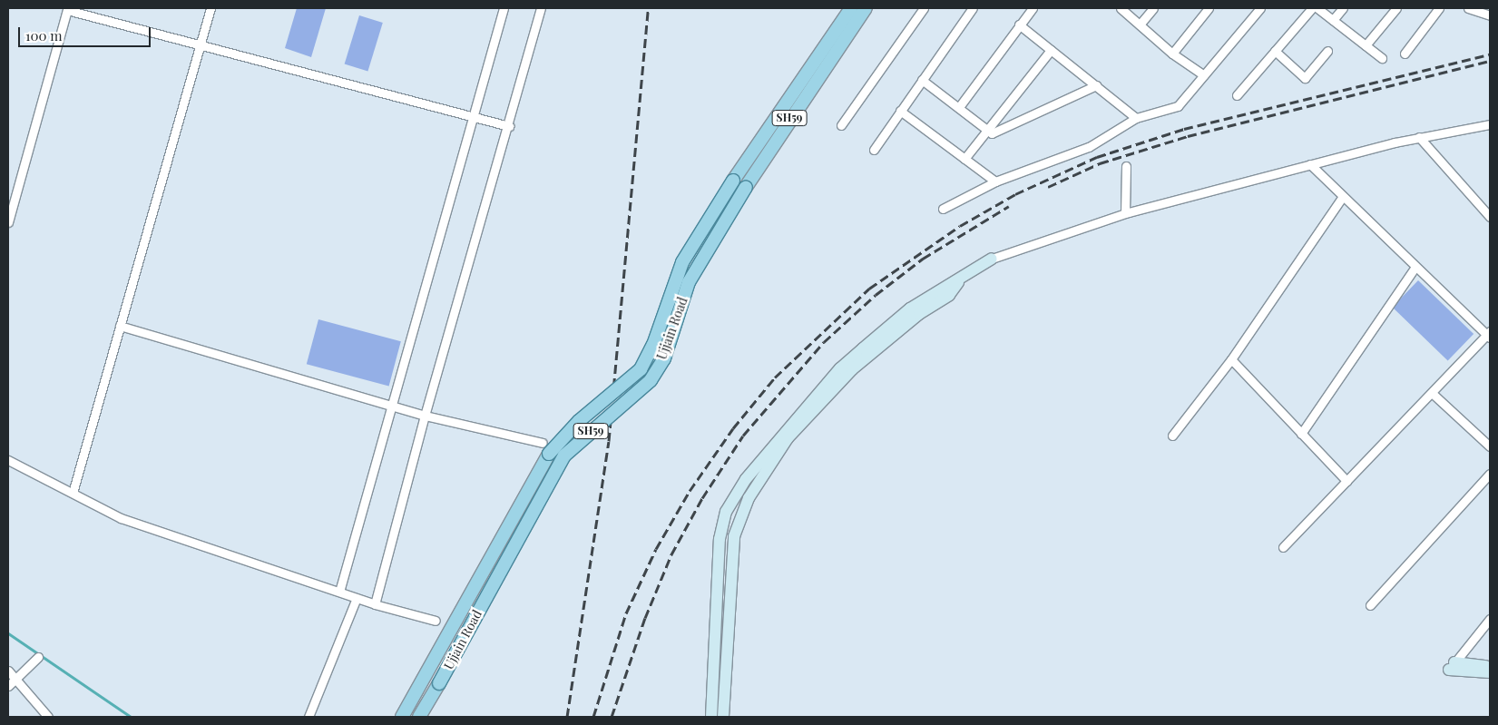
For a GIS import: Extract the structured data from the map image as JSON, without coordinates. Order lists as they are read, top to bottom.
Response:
{
  "streets": {
    "main road": ["SH59", "Ujjain Road"]
  },
  "scale_bar": "100 m"
}
